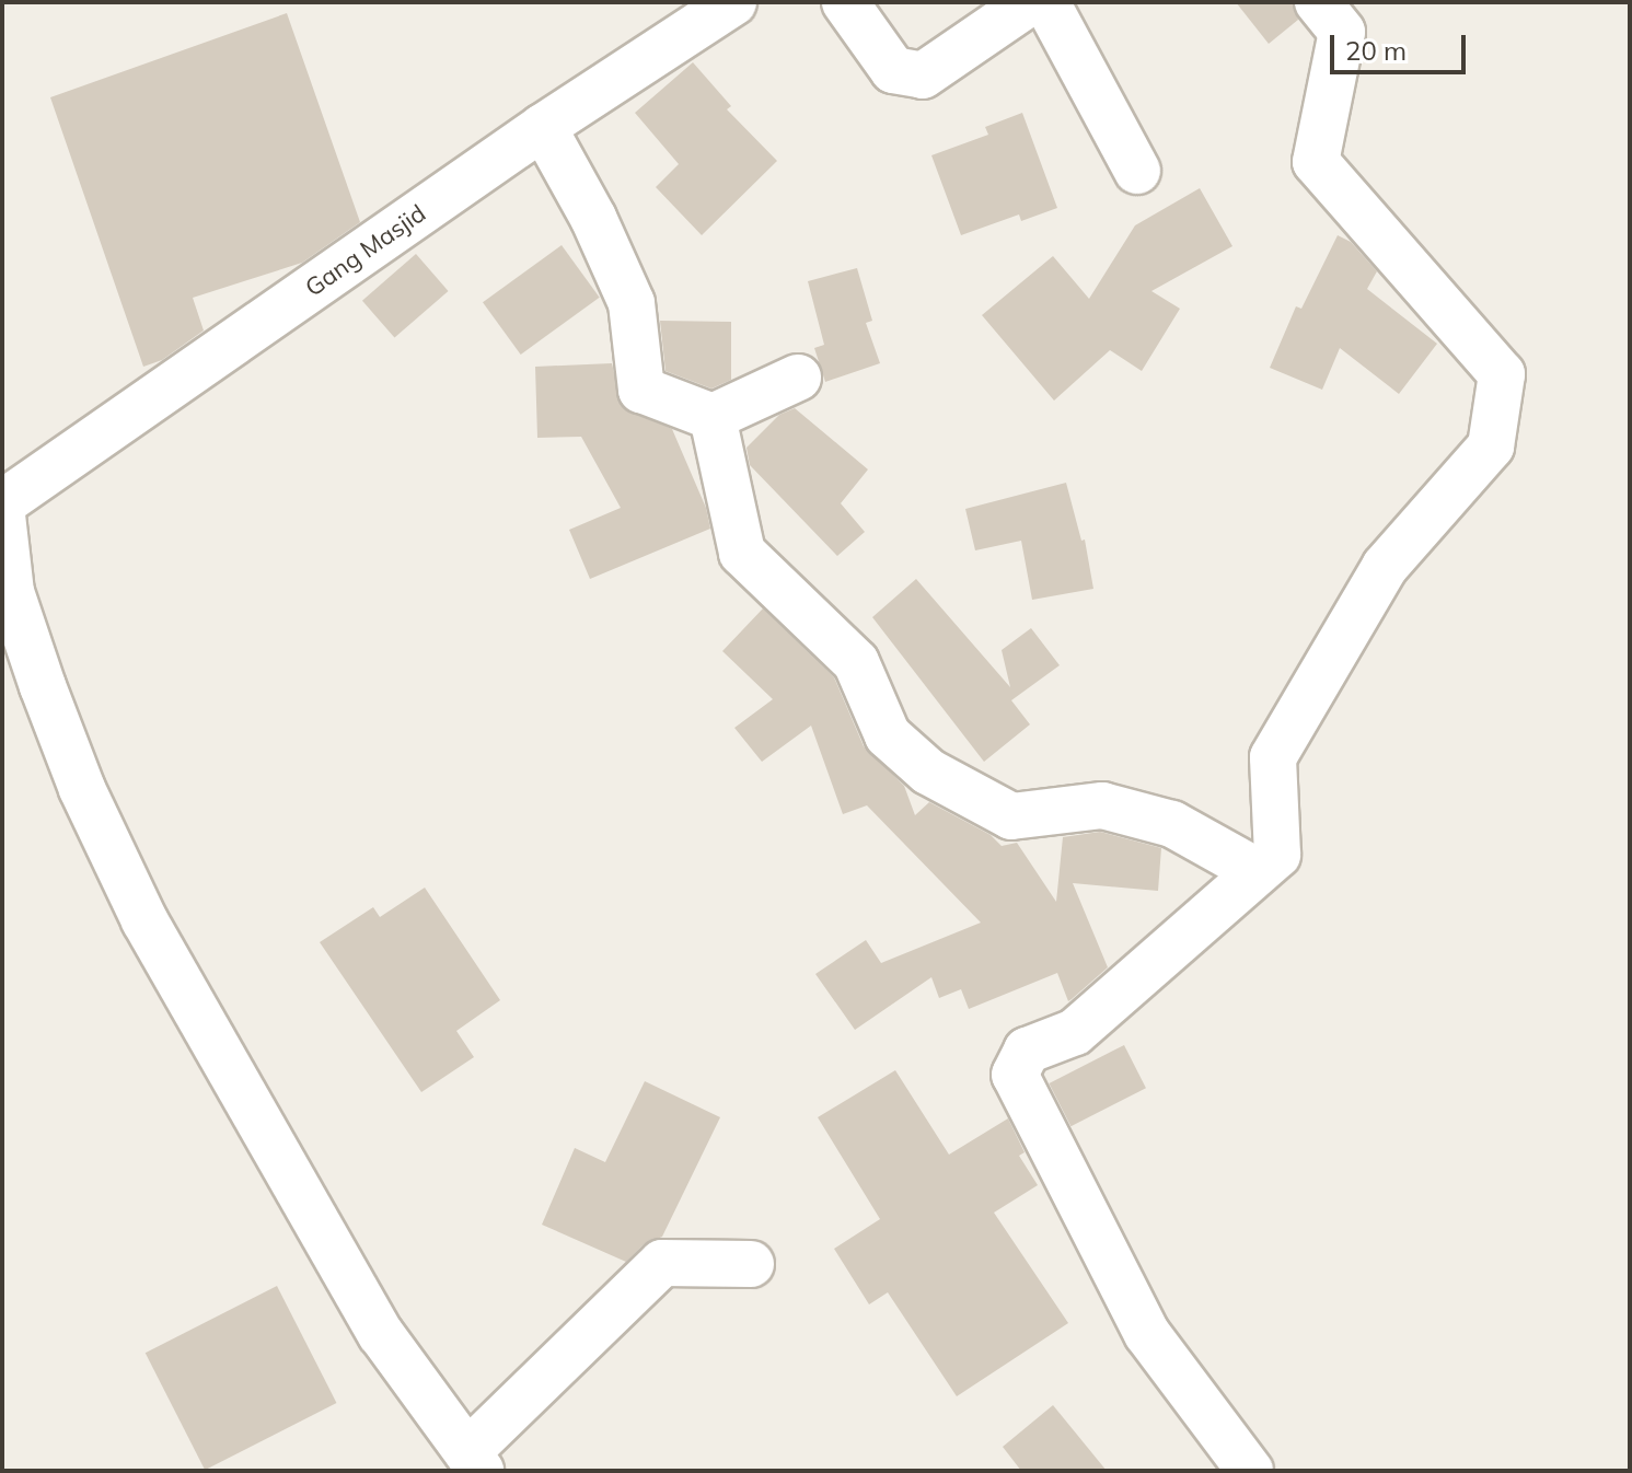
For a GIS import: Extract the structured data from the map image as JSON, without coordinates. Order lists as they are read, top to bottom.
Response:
{
  "streets": {
    "street": ["Gang Masjid"]
  },
  "scale_bar": "20 m"
}
